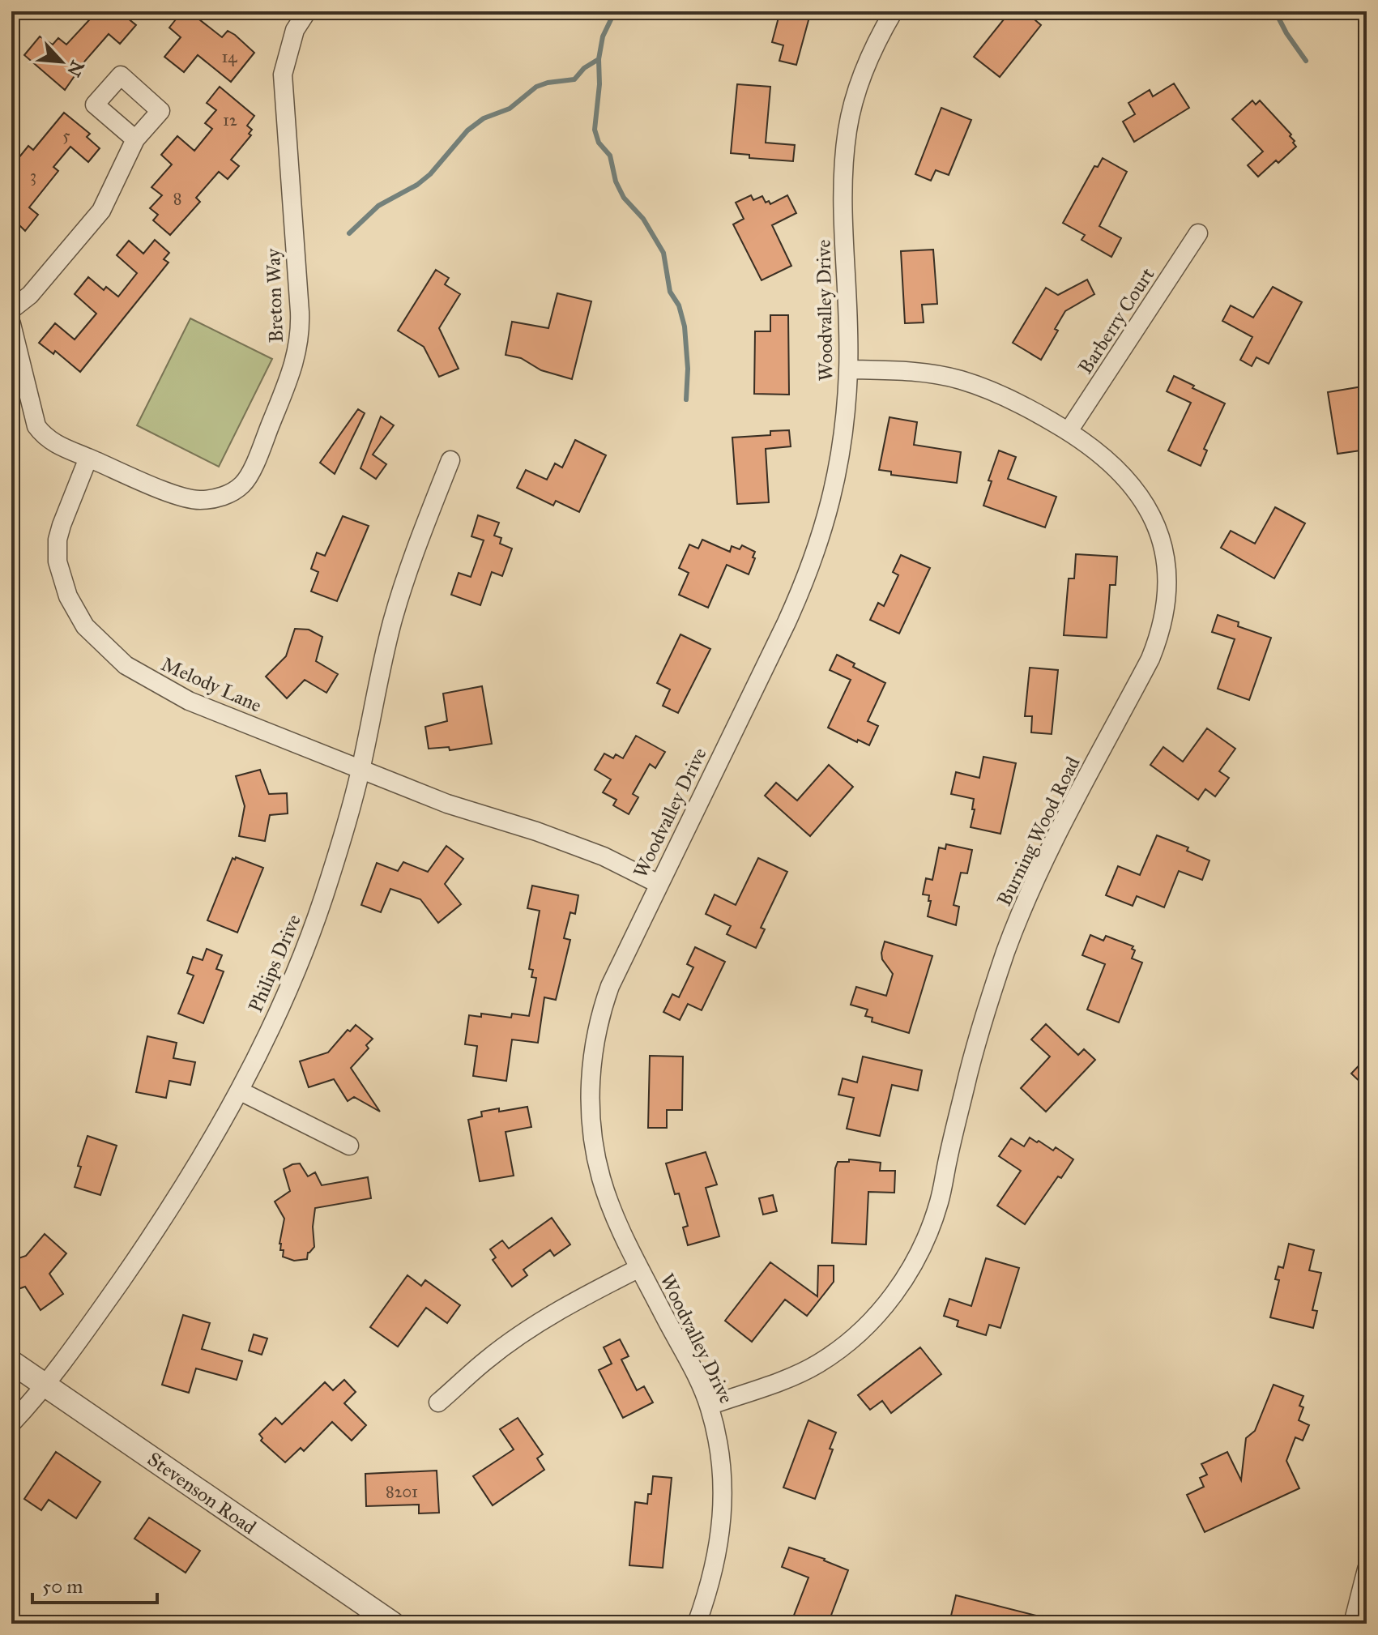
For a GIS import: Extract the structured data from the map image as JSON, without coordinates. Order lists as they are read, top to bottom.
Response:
{
  "streets": {
    "street": [
      "Breton Way",
      "Woodvalley Drive",
      "Barberry Court",
      "Melody Lane",
      "Burning Wood Road",
      "Philips Drive",
      "Stevenson Road"
    ]
  },
  "crossings": [
    ["Breton Way", "Melody Lane"],
    ["Woodvalley Drive", "Melody Lane"],
    ["Woodvalley Drive", "Burning Wood Road"],
    ["Barberry Court", "Burning Wood Road"],
    ["Melody Lane", "Philips Drive"],
    ["Philips Drive", "Stevenson Road"]
  ],
  "house_numbers": [
    "14",
    "12",
    "5",
    "3",
    "8",
    "8201"
  ],
  "scale_bar": "50 m",
  "north": "bottom right"
}
